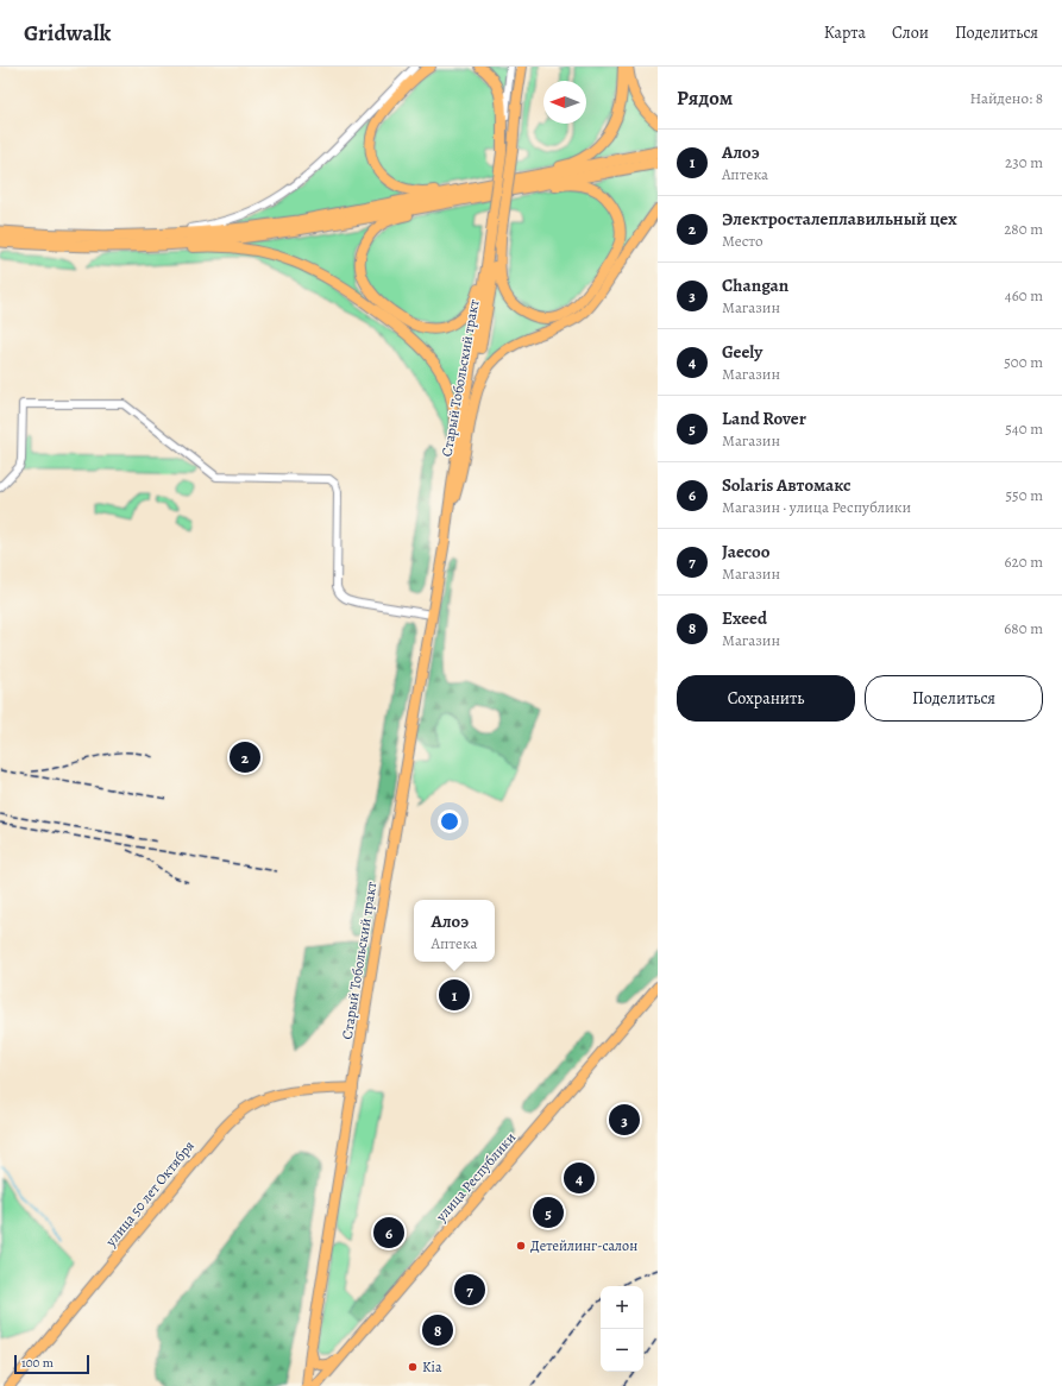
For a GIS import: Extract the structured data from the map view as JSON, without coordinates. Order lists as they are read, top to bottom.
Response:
{
  "streets": {
    "main road": ["Старый Тобольский тракт", "улица Республики", "улица 50 лет Октября"]
  },
  "crossings": [
    ["Старый Тобольский тракт", "улица 50 лет Октября"]
  ],
  "places": ["Детейлинг-салон", "Kia"],
  "scale_bar": "100 m",
  "north": "left",
  "page": {
    "header": "Gridwalk",
    "nav": ["Карта", "Слои", "Поделиться"],
    "heading": ["Рядом", "Найдено: 8"],
    "list": [
      {
        "mark": "1",
        "name": "Алоэ",
        "note": "Аптека",
        "value": "230 m"
      },
      {
        "mark": "2",
        "name": "Электросталеплавильный цех",
        "note": "Место",
        "value": "280 m"
      },
      {
        "mark": "3",
        "name": "Changan",
        "note": "Магазин",
        "value": "460 m"
      },
      {
        "mark": "4",
        "name": "Geely",
        "note": "Магазин",
        "value": "500 m"
      },
      {
        "mark": "5",
        "name": "Land Rover",
        "note": "Магазин",
        "value": "540 m"
      },
      {
        "mark": "6",
        "name": "Solaris Автомакс",
        "note": "Магазин · улица Республики",
        "value": "550 m"
      },
      {
        "mark": "7",
        "name": "Jaecoo",
        "note": "Магазин",
        "value": "620 m"
      },
      {
        "mark": "8",
        "name": "Exeed",
        "note": "Магазин",
        "value": "680 m"
      }
    ],
    "buttons": ["Сохранить", "Поделиться"],
    "pins": [
      "2",
      "1",
      "3",
      "4",
      "5",
      "6",
      "7",
      "8"
    ],
    "popup": ["Алоэ", "Аптека"],
    "map_buttons": ["+", "−"],
    "scale": "100 m"
  }
}
